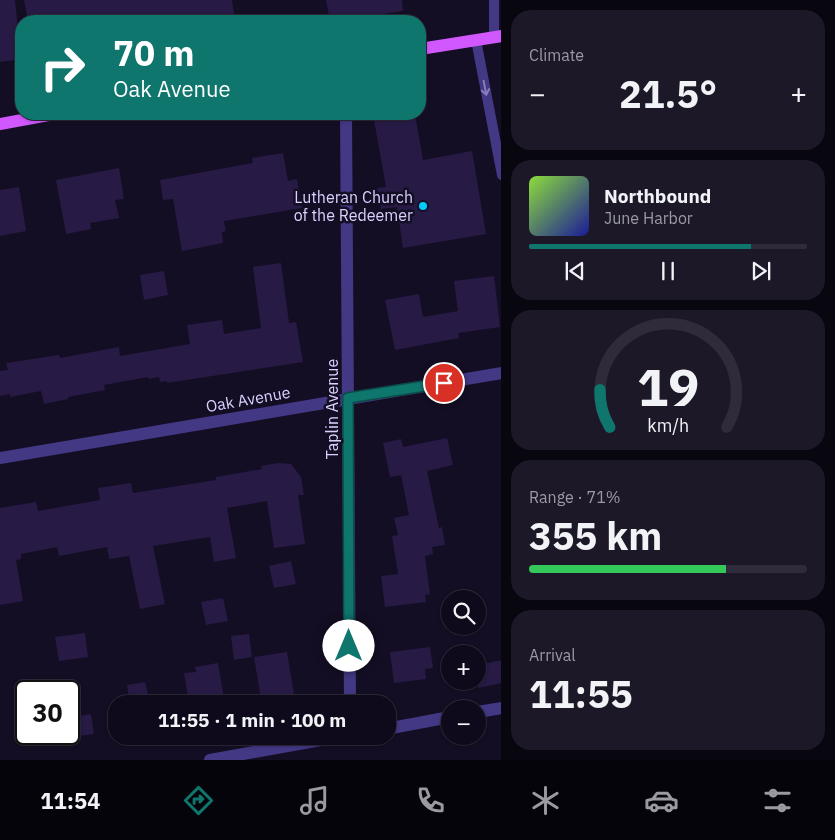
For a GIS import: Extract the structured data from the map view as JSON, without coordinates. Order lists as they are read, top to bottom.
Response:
{
  "streets": {
    "street": ["Oak Avenue", "Taplin Avenue"]
  },
  "crossings": [
    ["Oak Avenue", "Taplin Avenue"]
  ],
  "places": ["Lutheran Church of the Redeemer"],
  "page": {
    "tile": [
      "Climate",
      ["Range · 71%", "355 km"],
      ["Arrival", "11:55"]
    ],
    "turn": ["70 m", "Oak Avenue"],
    "heat": ["−", "21.5°", "+"],
    "song": ["Northbound", "June Harbor"],
    "map_buttons": ["+", "−"],
    "limit": "30",
    "trip": "11:55 · 1 min · 100 m",
    "tabs": "11:54",
    "gauge": ["19", "km/h"]
  }
}
